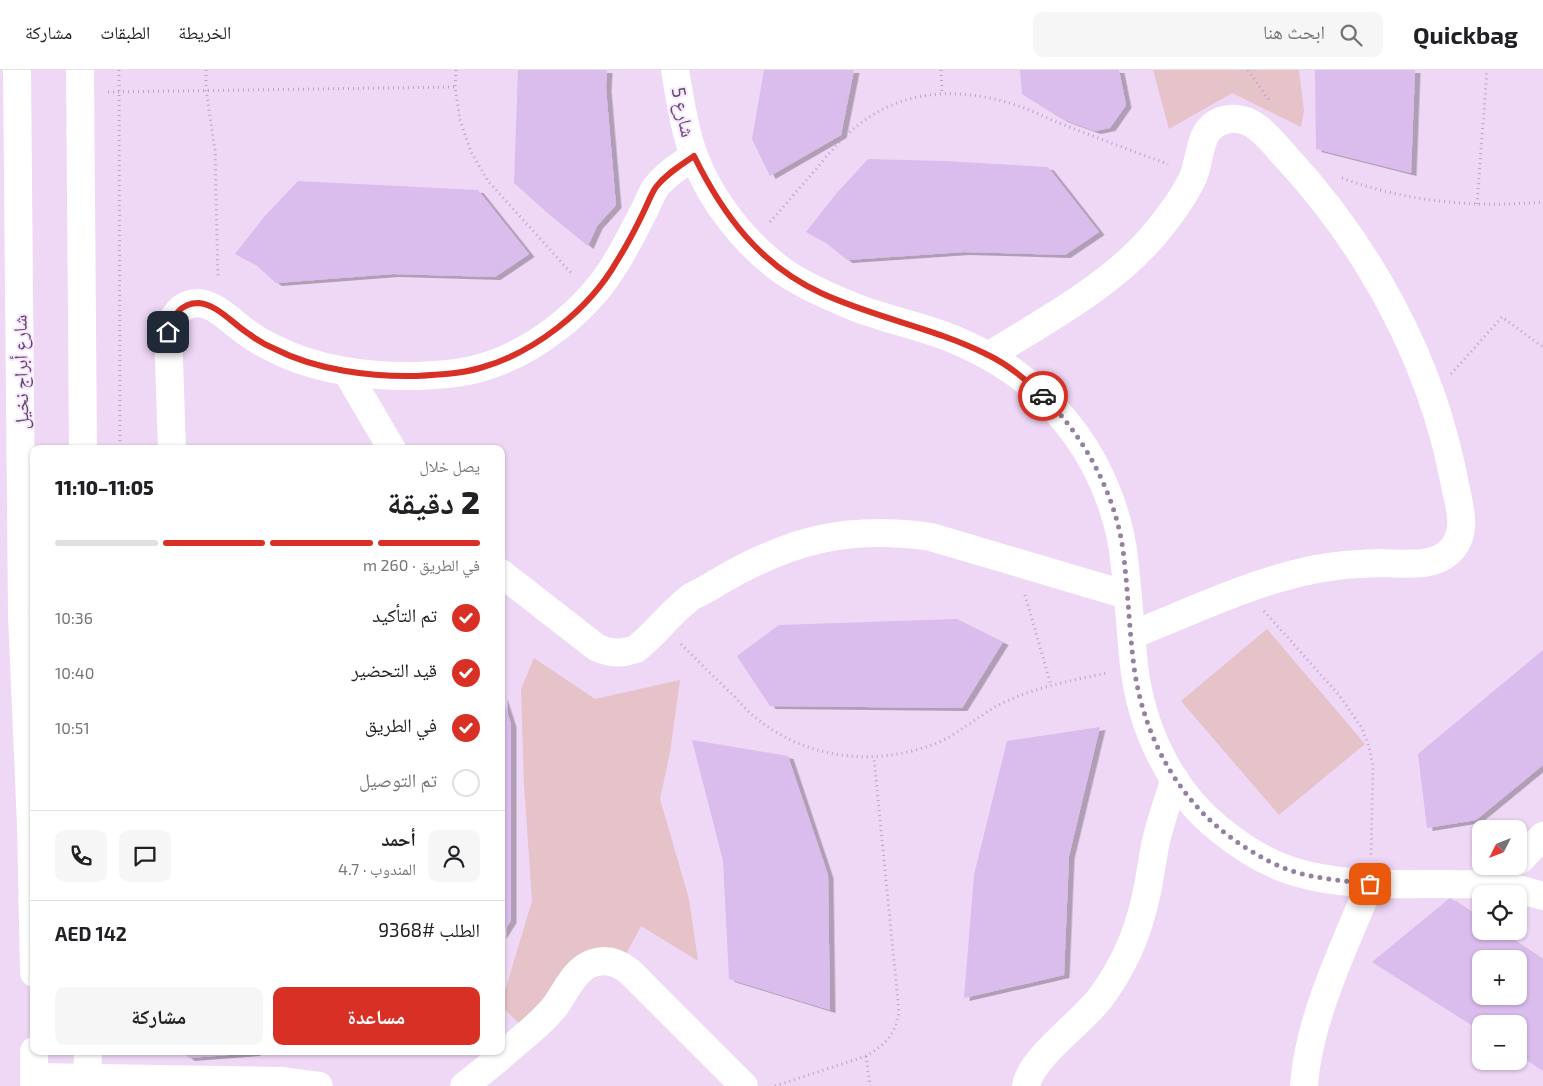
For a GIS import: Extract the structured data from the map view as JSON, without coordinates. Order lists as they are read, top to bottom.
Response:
{
  "streets": {
    "street": ["شارع 5", "شارع أبراج نخيل"]
  },
  "north": "bottom left",
  "page": {
    "header": "Quickbag",
    "search": "ابحث هنا",
    "nav": ["الخريطة", "الطبقات", "مشاركة"],
    "heading": ["2 دقيقة", "يصل خلال", "11:05–11:10"],
    "panel": [
      "أحمد",
      "المندوب · 4.7",
      "الطلب #9368",
      "AED 142"
    ],
    "bar": "في الطريق · 260 m",
    "list": [
      ["تم التأكيد", "10:36"],
      ["قيد التحضير", "10:40"],
      ["في الطريق", "10:51"],
      "تم التوصيل"
    ],
    "map_buttons": ["+", "−"],
    "buttons": ["مساعدة", "مشاركة"]
  }
}
